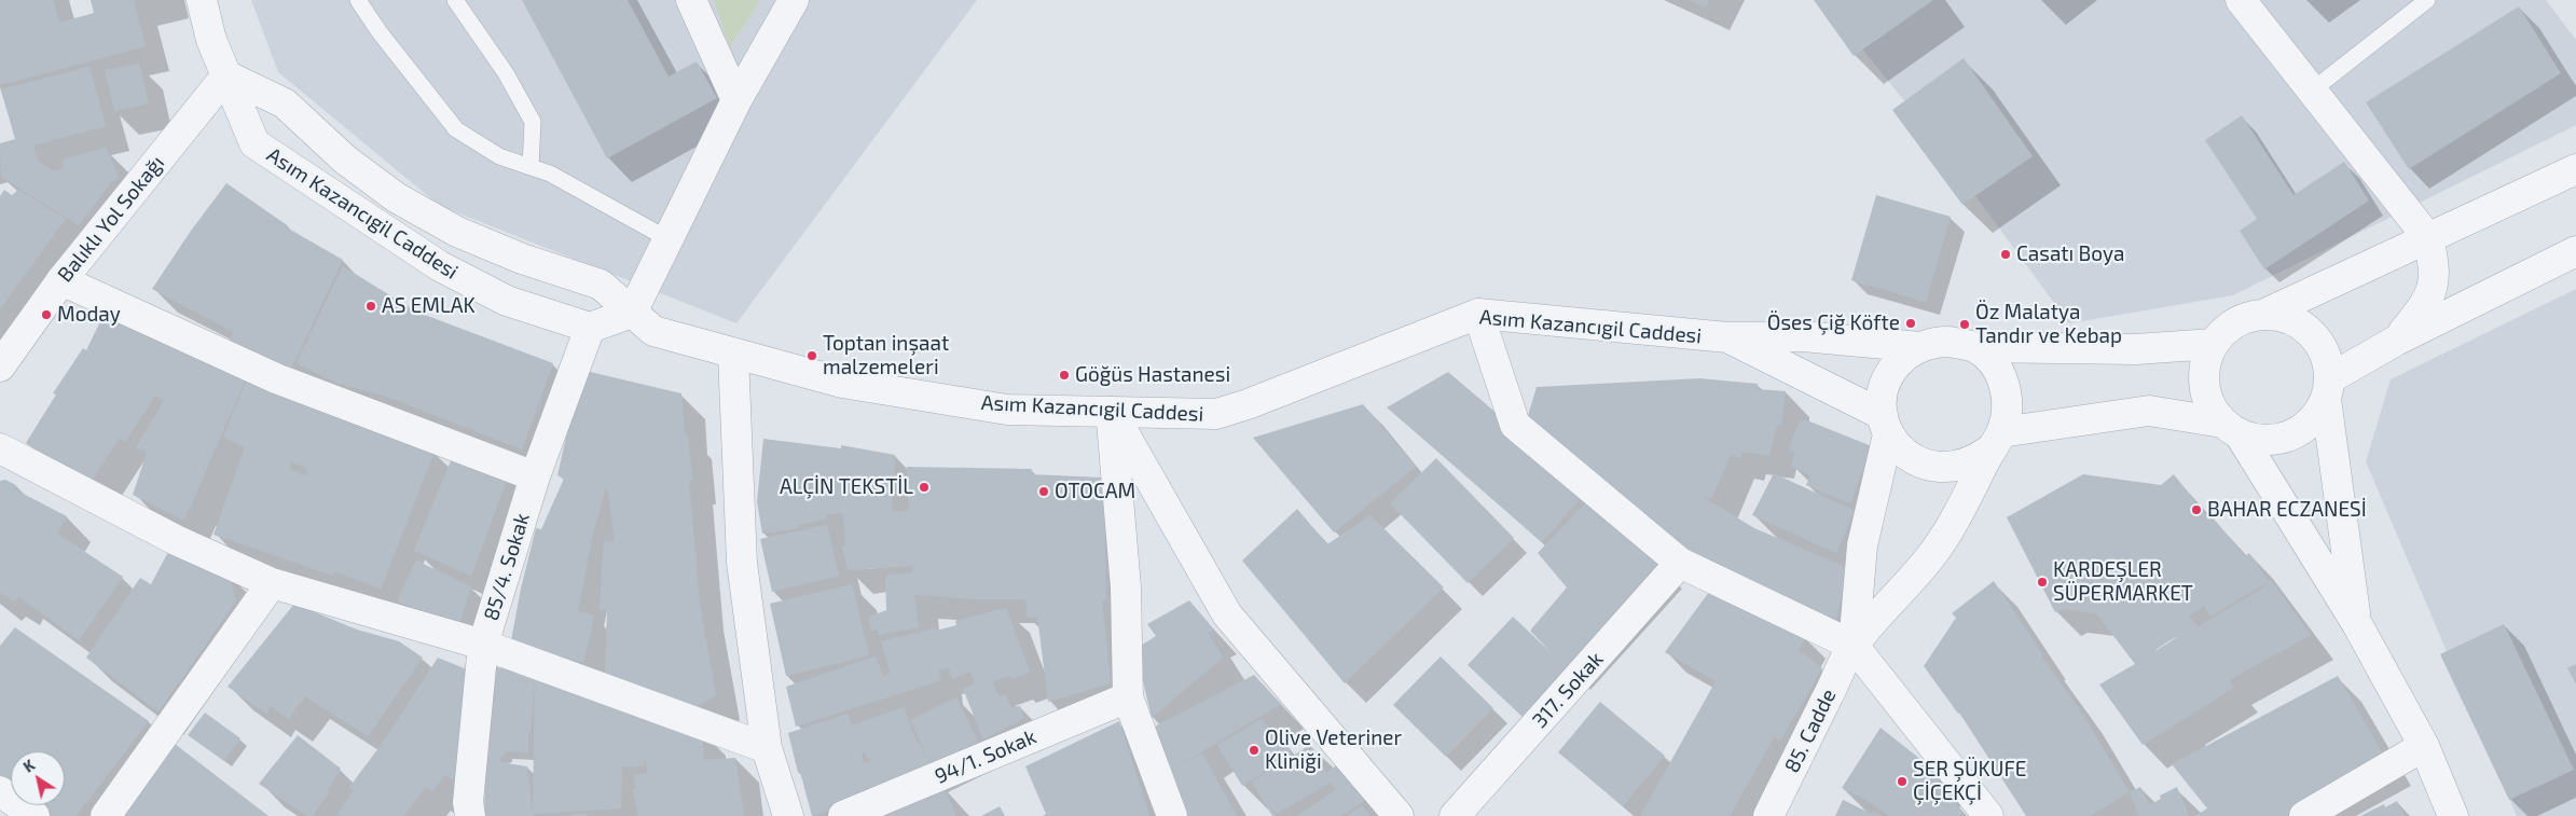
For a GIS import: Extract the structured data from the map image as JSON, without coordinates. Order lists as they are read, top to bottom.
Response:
{
  "streets": {
    "street": [
      "Asım Kazancıgil Caddesi",
      "Balıklı Yol Sokağı",
      "85/4. Sokak",
      "317. Sokak",
      "85. Cadde",
      "94/1. Sokak"
    ]
  },
  "crossings": [
    ["Asım Kazancıgil Caddesi", "Balıklı Yol Sokağı"],
    ["Asım Kazancıgil Caddesi", "85/4. Sokak"]
  ],
  "places": [
    "Casatı Boya",
    "AS EMLAK",
    "Moday",
    "Öses Çiğ Köfte",
    "Öz Malatya Tandır ve Kebap",
    "Toptan inşaat malzemeleri",
    "Göğüs Hastanesi",
    "ALÇİN TEKSTİL",
    "OTOCAM",
    "BAHAR ECZANESİ",
    "KARDEŞLER SÜPERMARKET",
    "Olive Veteriner Kliniği",
    "SER ŞÜKUFE ÇİÇEKÇİ"
  ],
  "north": "top left"
}
